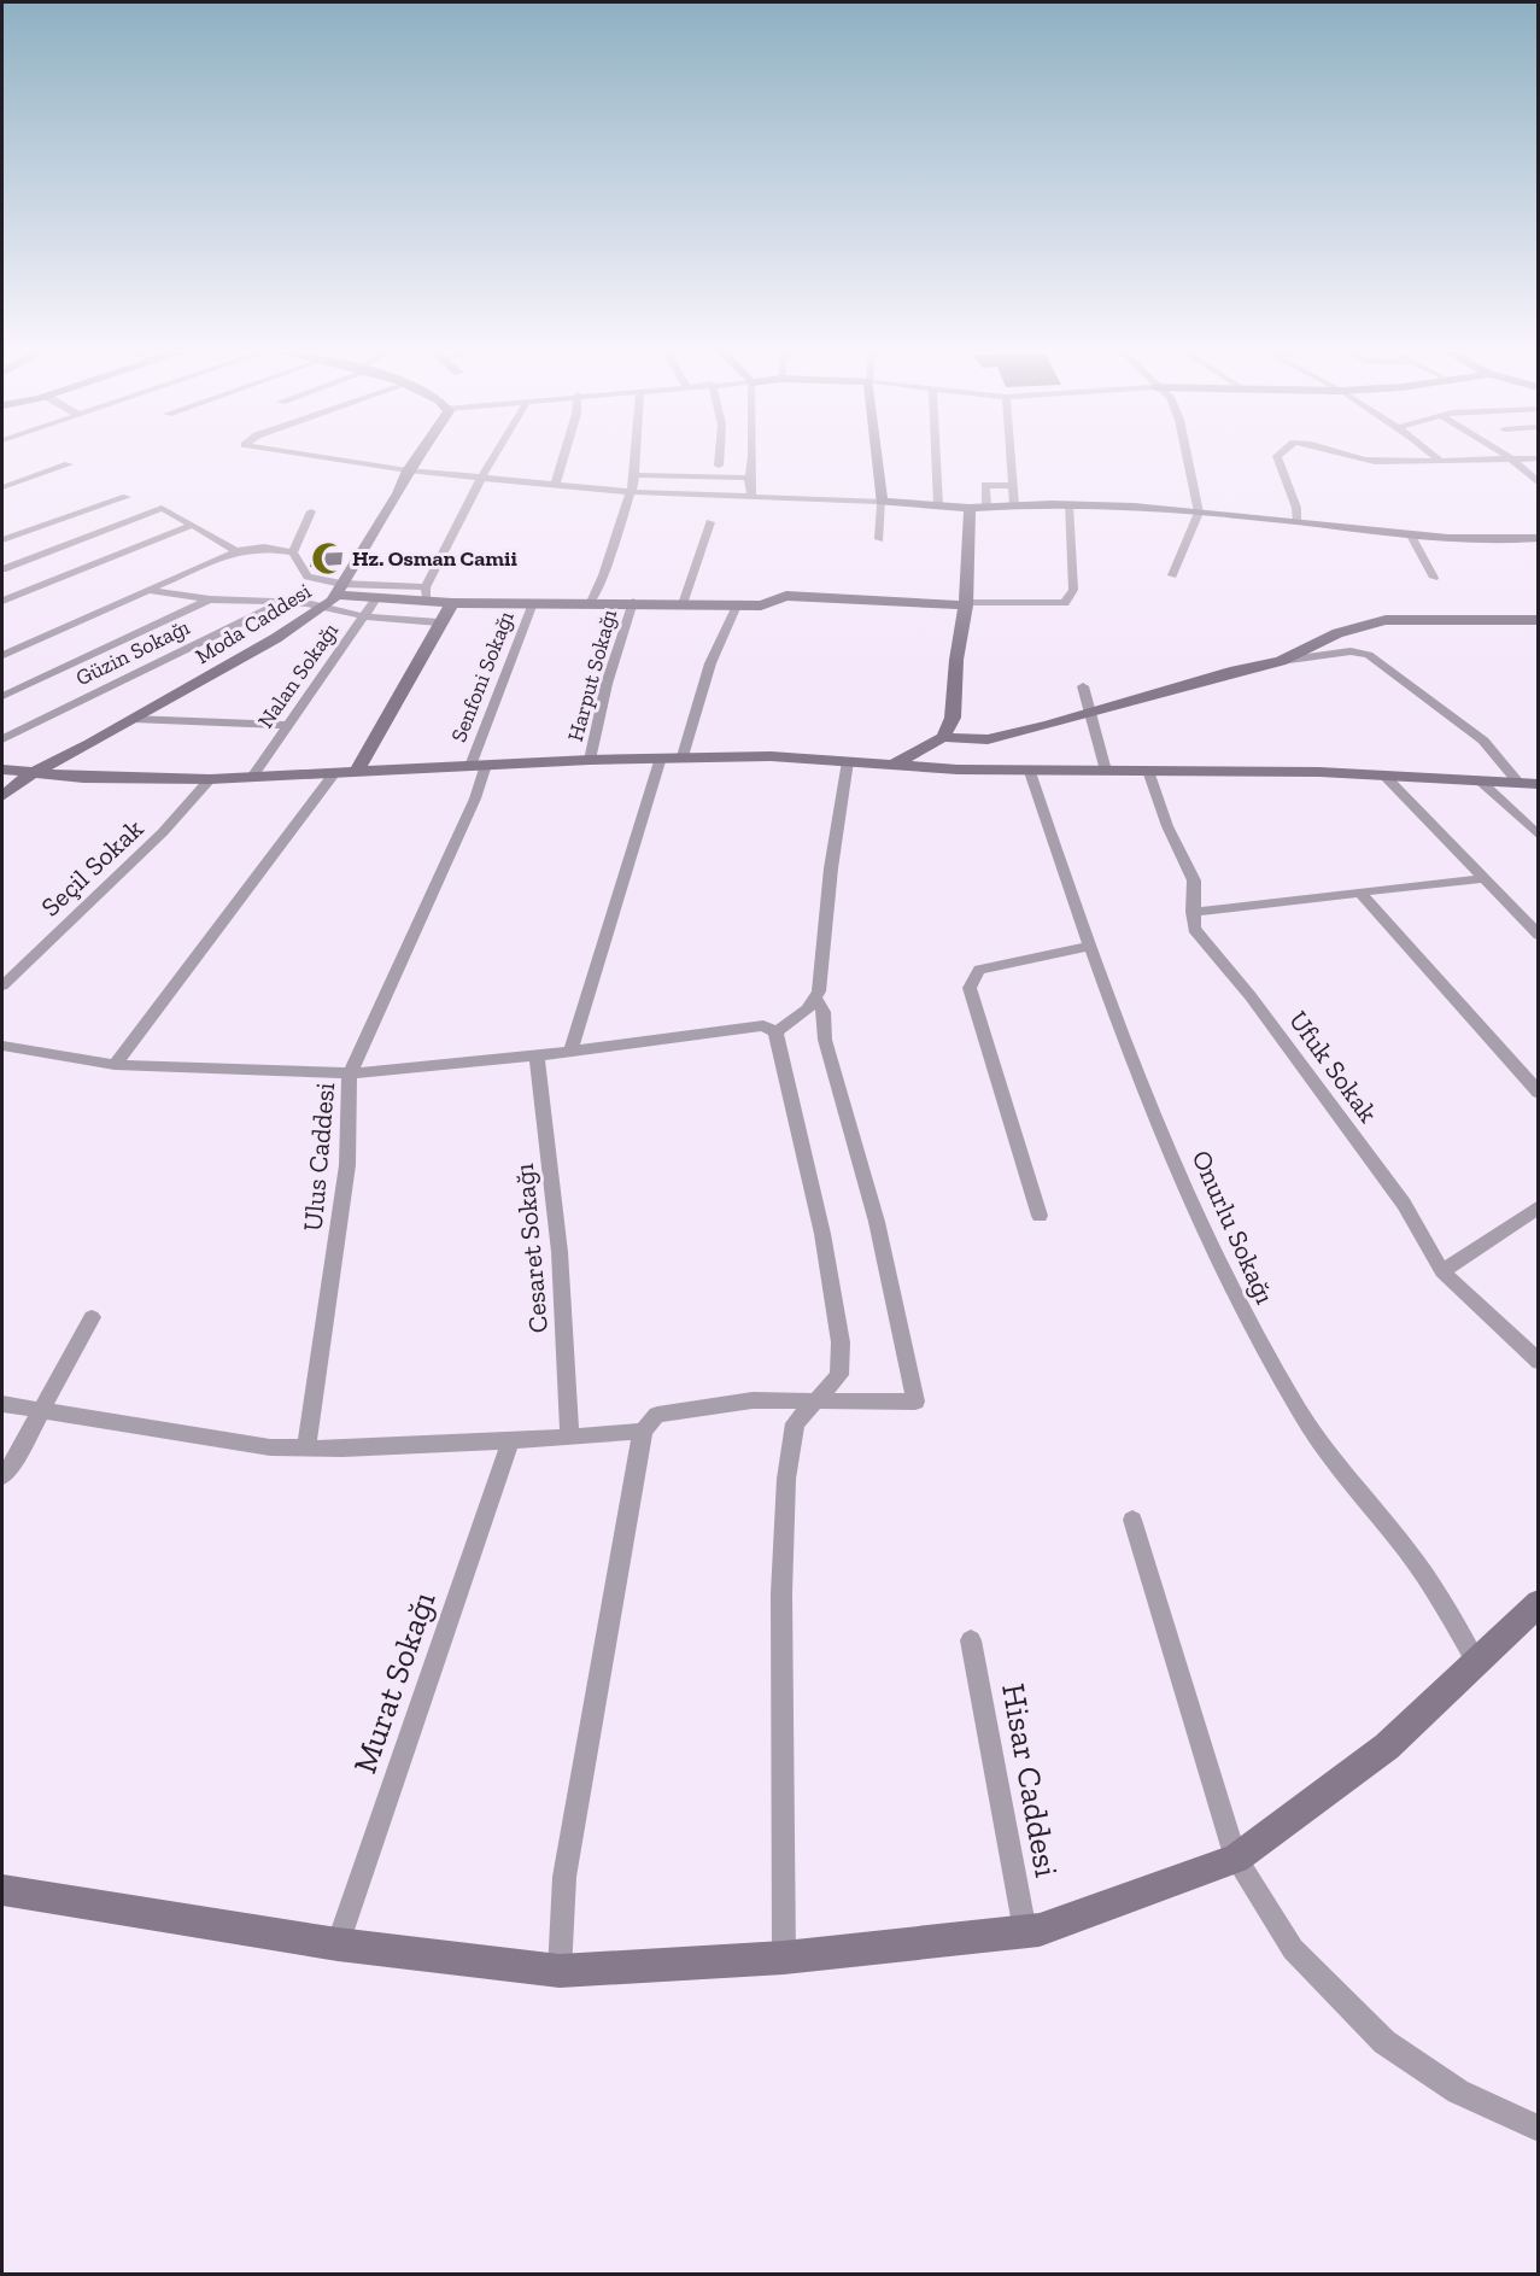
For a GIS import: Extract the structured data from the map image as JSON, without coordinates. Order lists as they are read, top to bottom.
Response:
{
  "streets": {
    "street": [
      "Moda Caddesi",
      "Güzin Sokağı",
      "Nalan Sokağı",
      "Harput Sokağı",
      "Senfoni Sokağı",
      "Seçil Sokak",
      "Ufuk Sokak",
      "Ulus Caddesi",
      "Onurlu Sokağı",
      "Cesaret Sokağı",
      "Murat Sokağı",
      "Hisar Caddesi"
    ]
  },
  "crossings": [
    ["Senfoni Sokağı", "Ulus Caddesi"]
  ],
  "places": {
    "mosque": ["Hz. Osman Camii"]
  }
}
